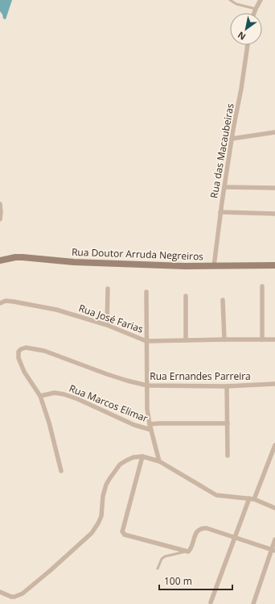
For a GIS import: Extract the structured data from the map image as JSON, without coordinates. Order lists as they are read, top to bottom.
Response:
{
  "streets": {
    "street": [
      "Rua das Macaubeiras",
      "Rua Doutor Arruda Negreiros",
      "Rua José Farias",
      "Rua Ernandes Parreira",
      "Rua Marcos Elimar"
    ]
  },
  "crossings": [
    ["Rua das Macaubeiras", "Rua Doutor Arruda Negreiros"],
    ["Rua Ernandes Parreira", "Rua Marcos Elimar"]
  ],
  "scale_bar": "100 m",
  "north": "bottom left"
}
